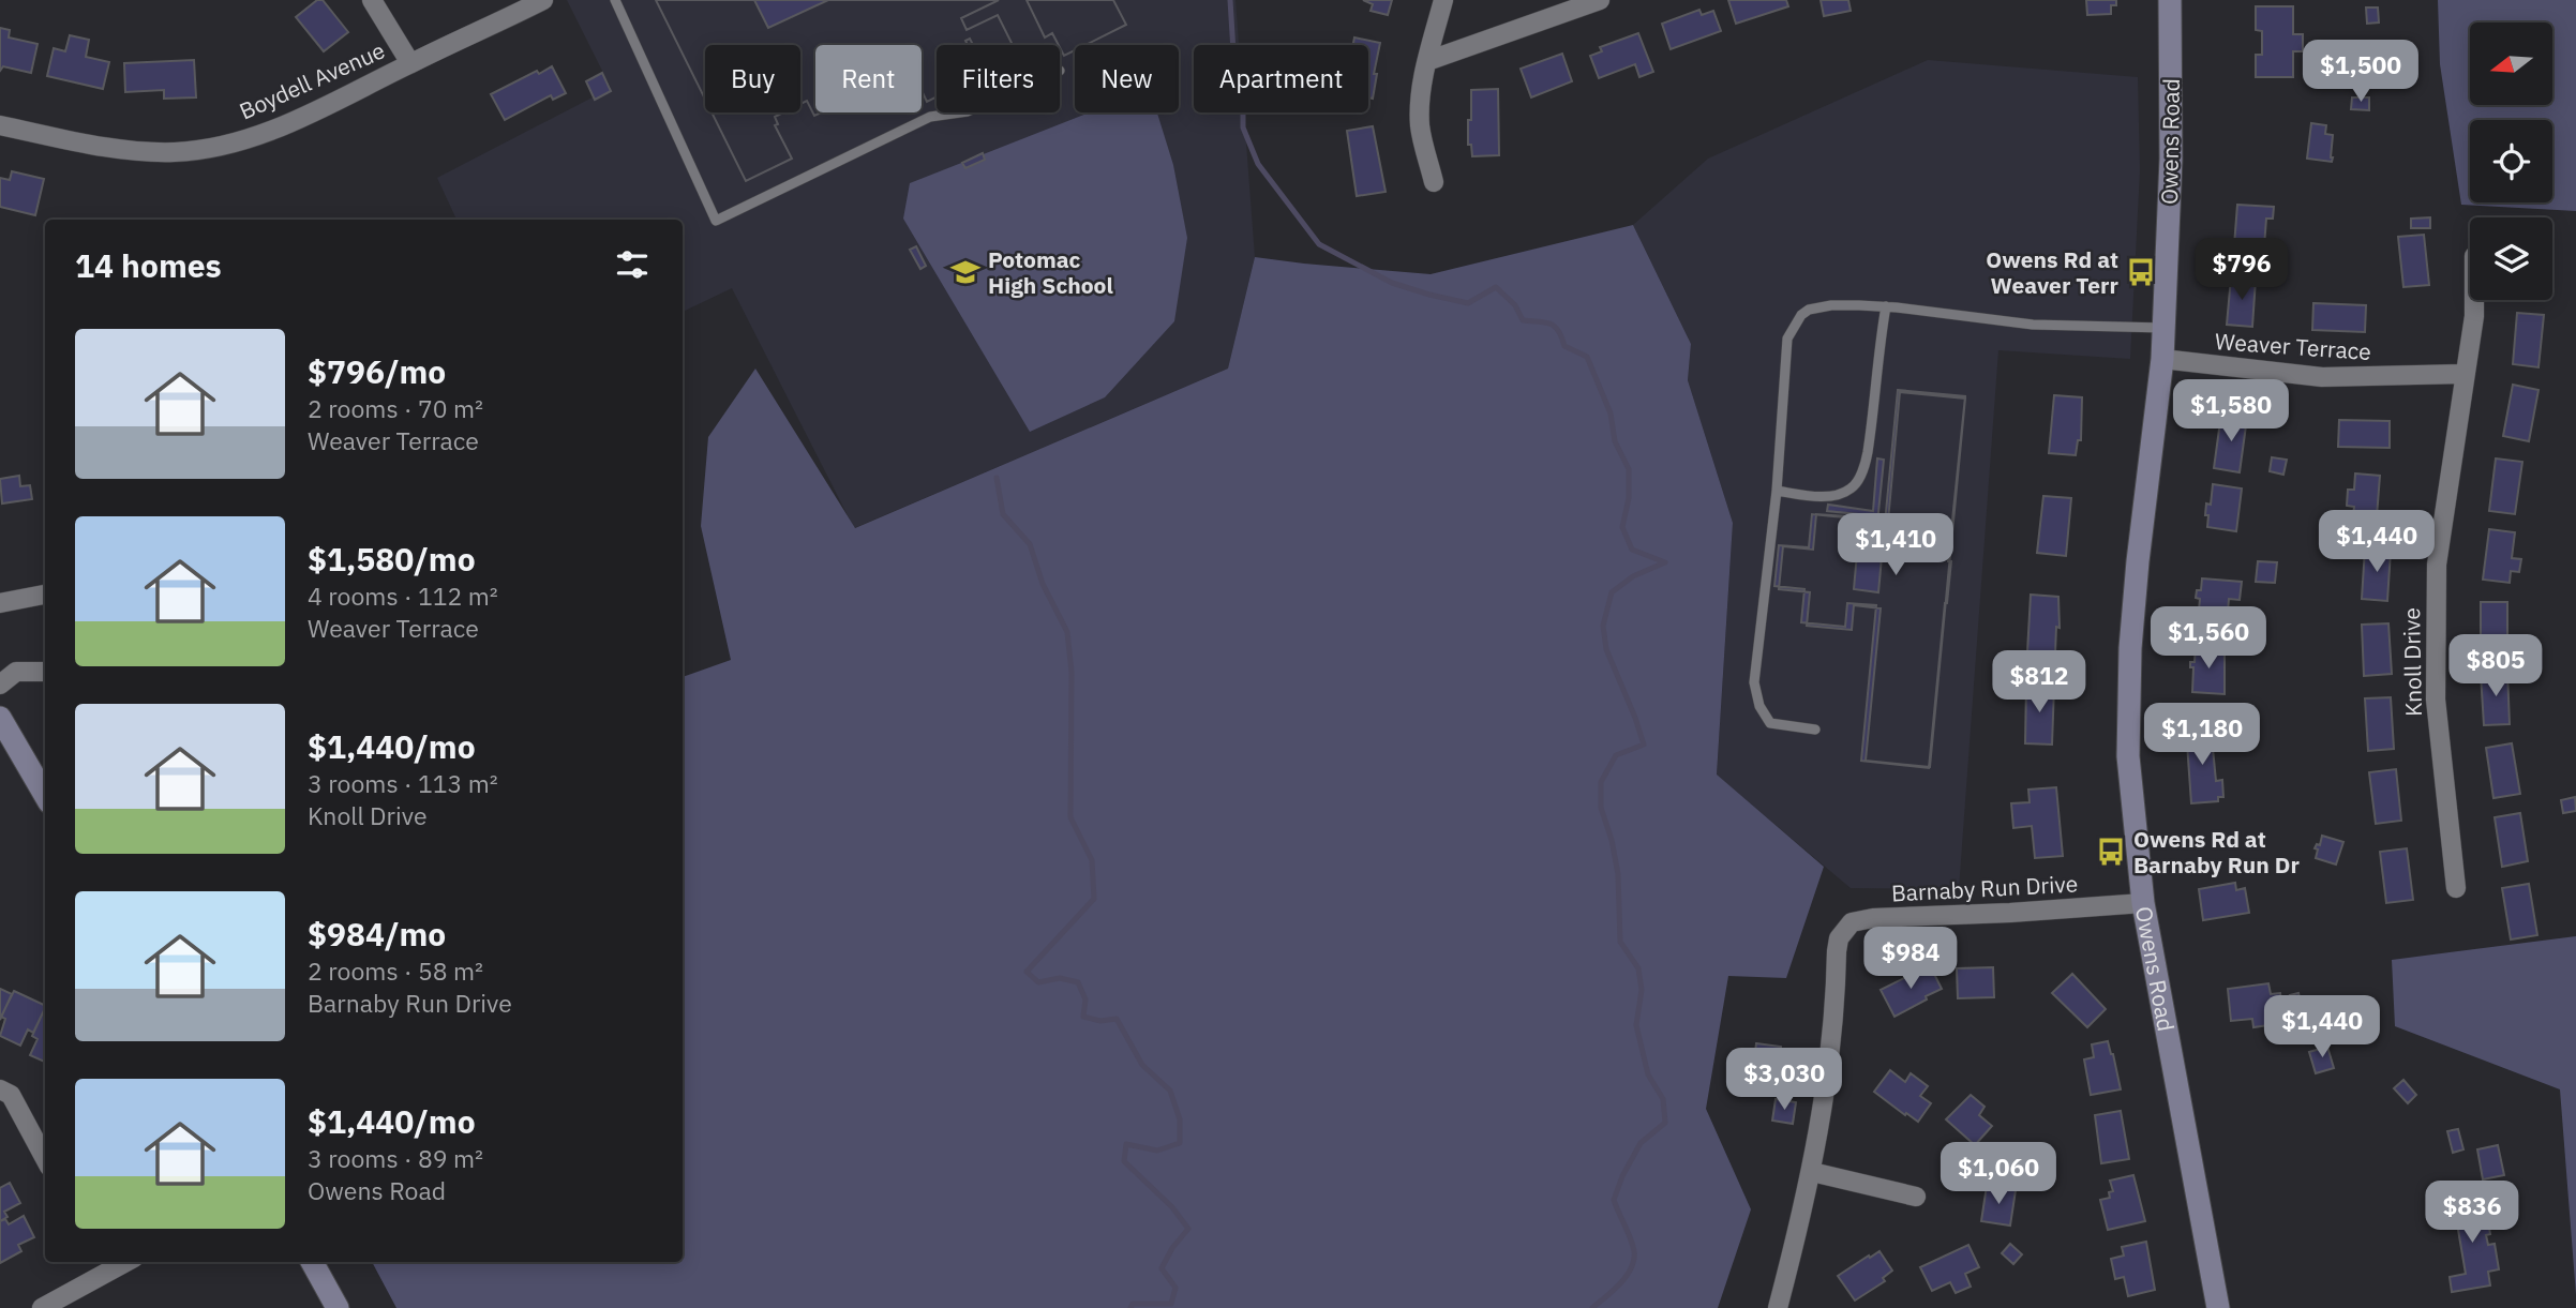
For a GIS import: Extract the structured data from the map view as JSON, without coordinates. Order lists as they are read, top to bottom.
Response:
{
  "streets": {
    "street": [
      "Boydell Avenue",
      "Owens Road",
      "Weaver Terrace",
      "Knoll Drive",
      "Barnaby Run Drive"
    ]
  },
  "crossings": [
    ["Owens Road", "Weaver Terrace"],
    ["Owens Road", "Barnaby Run Drive"],
    ["Weaver Terrace", "Knoll Drive"]
  ],
  "places": {
    "school or university": ["Potomac High School"],
    "bus stop": ["Owens Rd at Weaver Terr", "Owens Rd at Barnaby Run Dr"]
  },
  "north": "left",
  "page": {
    "price": [
      "$1,500",
      "$796",
      "$1,580",
      "$1,440",
      "$1,410",
      "$1,560",
      "$805",
      "$812",
      "$1,180",
      "$984",
      "$1,440",
      "$3,030",
      "$1,060",
      "$836"
    ],
    "chip": [
      "Buy",
      "Rent",
      "Filters",
      "New",
      "Apartment"
    ],
    "heading": "14 homes",
    "list": [
      {
        "name": "$796/mo",
        "note": "2 rooms · 70 m² · Weaver Terrace"
      },
      {
        "name": "$1,580/mo",
        "note": "4 rooms · 112 m² · Weaver Terrace"
      },
      {
        "name": "$1,440/mo",
        "note": "3 rooms · 113 m² · Knoll Drive"
      },
      {
        "name": "$984/mo",
        "note": "2 rooms · 58 m² · Barnaby Run Drive"
      },
      {
        "name": "$1,440/mo",
        "note": "3 rooms · 89 m² · Owens Road"
      }
    ]
  }
}
